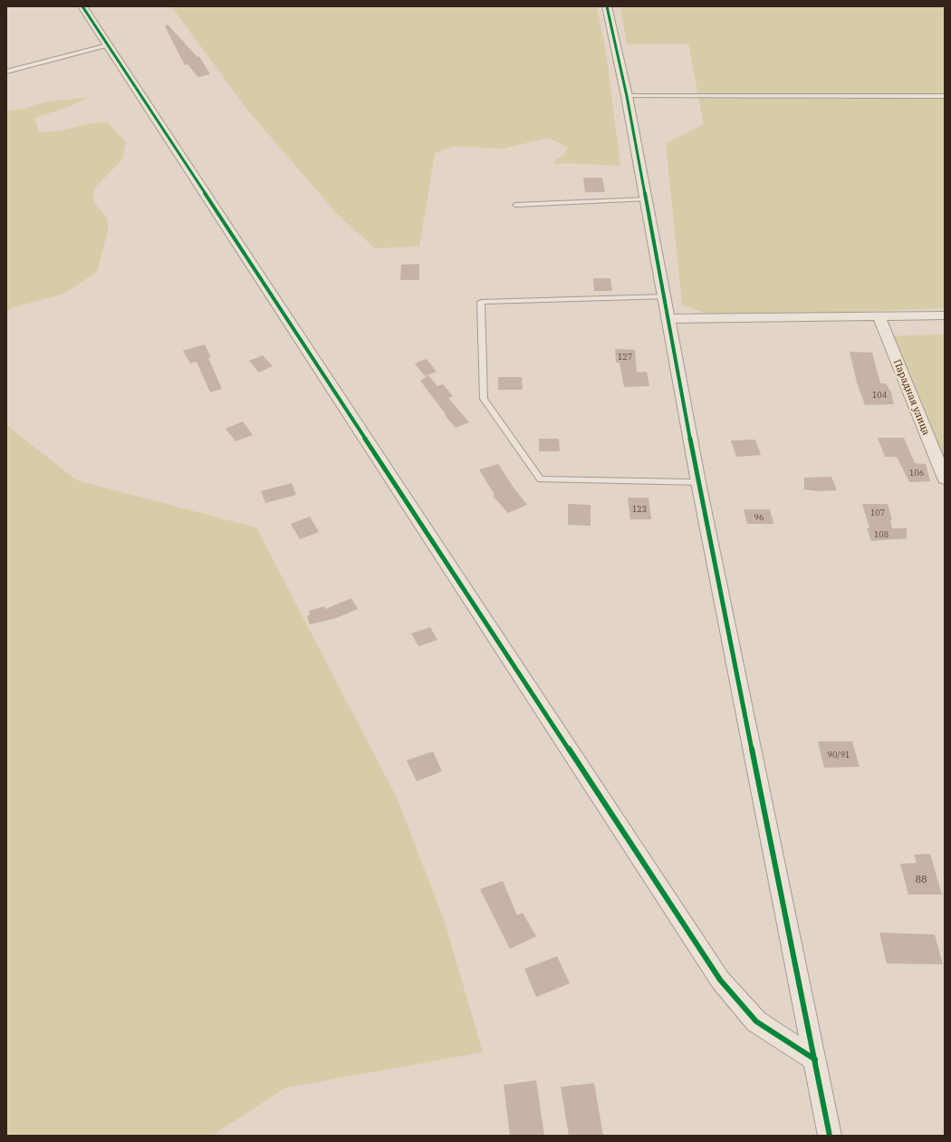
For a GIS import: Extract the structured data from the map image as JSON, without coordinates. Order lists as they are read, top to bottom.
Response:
{
  "streets": {
    "street": ["Парадная улица"]
  },
  "house_numbers": [
    "127",
    "104",
    "106",
    "123",
    "107",
    "96",
    "108",
    "90/91",
    "88"
  ]
}
